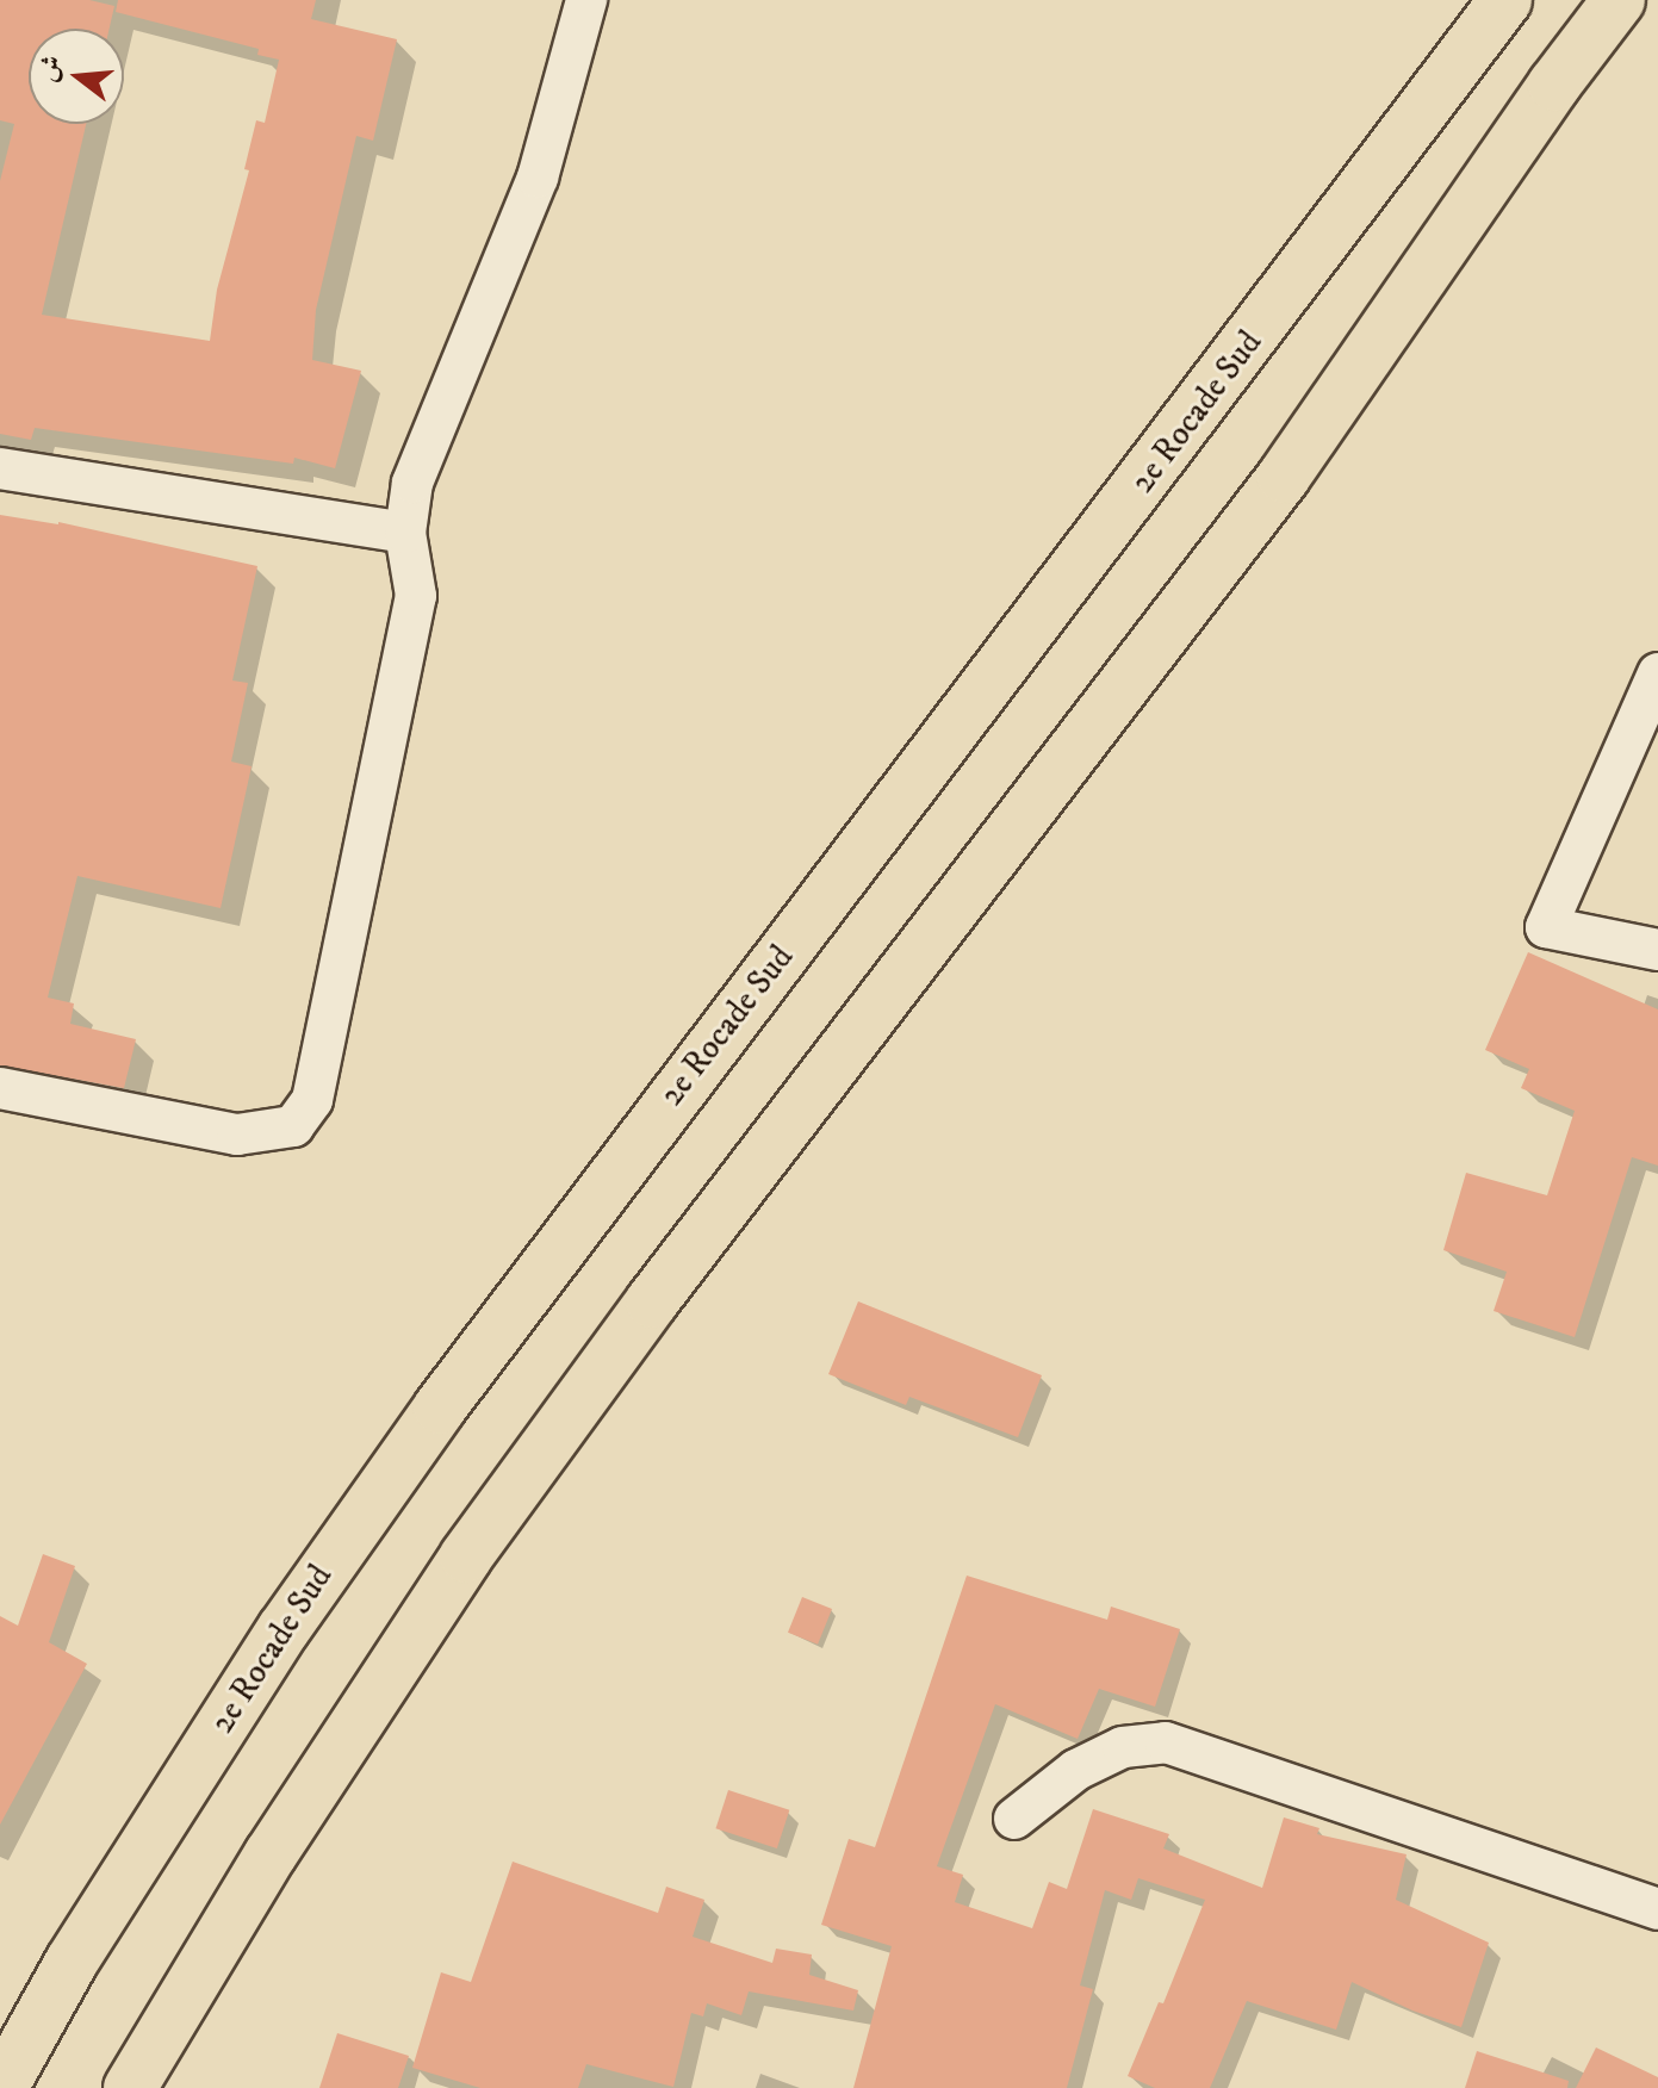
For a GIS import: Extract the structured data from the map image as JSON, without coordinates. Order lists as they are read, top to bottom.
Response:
{
  "streets": {
    "highway": ["2e Rocade Sud"]
  },
  "north": "left"
}
